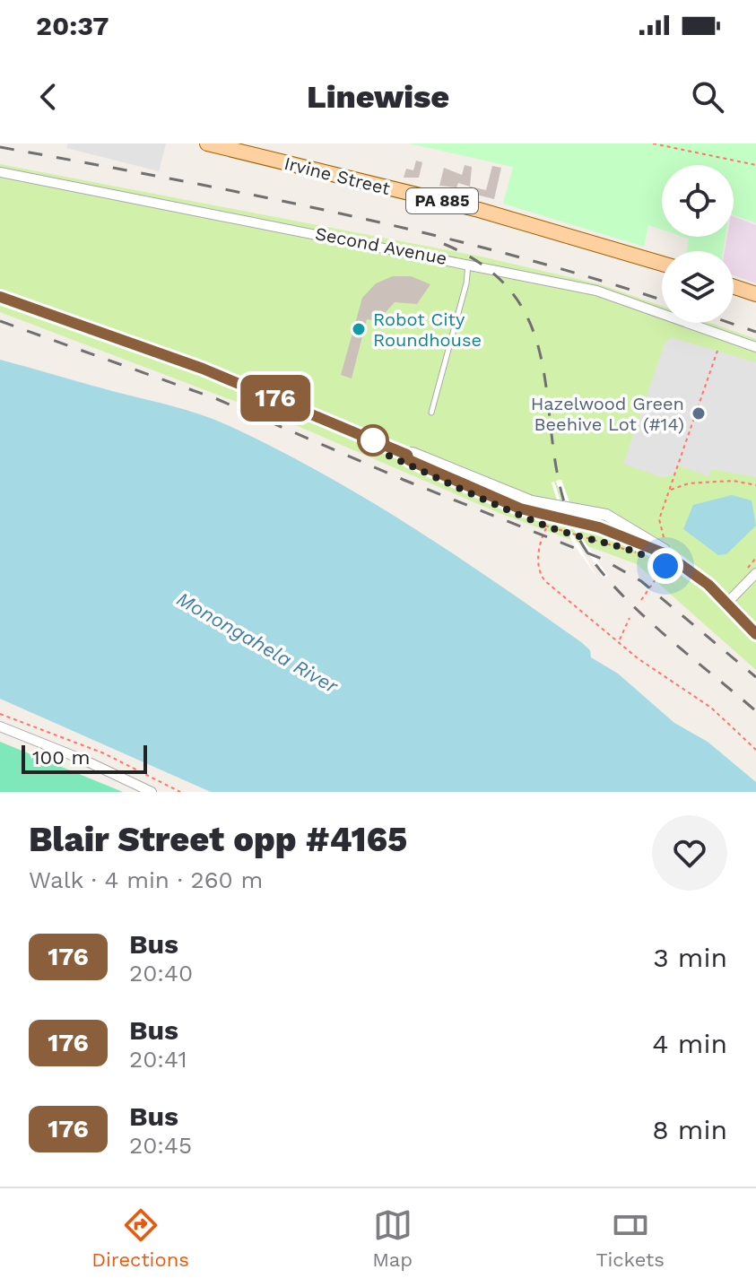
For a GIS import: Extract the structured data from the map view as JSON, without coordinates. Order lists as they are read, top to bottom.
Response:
{
  "streets": {
    "main road": ["Irvine Street", "PA 885"],
    "street": ["Second Avenue"]
  },
  "water": ["Monongahela River"],
  "places": ["Robot City Roundhouse", "Hazelwood Green Beehive Lot (#14)"],
  "lines": ["bus line 176"],
  "scale_bar": "100 m",
  "page": {
    "status": "20:37",
    "header": "Linewise",
    "on_map": "176",
    "scale": "100 m",
    "heading": ["Blair Street opp #4165", "Walk · 4 min · 260 m"],
    "list": [
      {
        "mark": "176",
        "name": "Bus",
        "note": "20:40",
        "value": "3 min"
      },
      {
        "mark": "176",
        "name": "Bus",
        "note": "20:41",
        "value": "4 min"
      },
      {
        "mark": "176",
        "name": "Bus",
        "note": "20:45",
        "value": "8 min"
      }
    ],
    "tabs": ["Directions", "Map", "Tickets"]
  }
}
